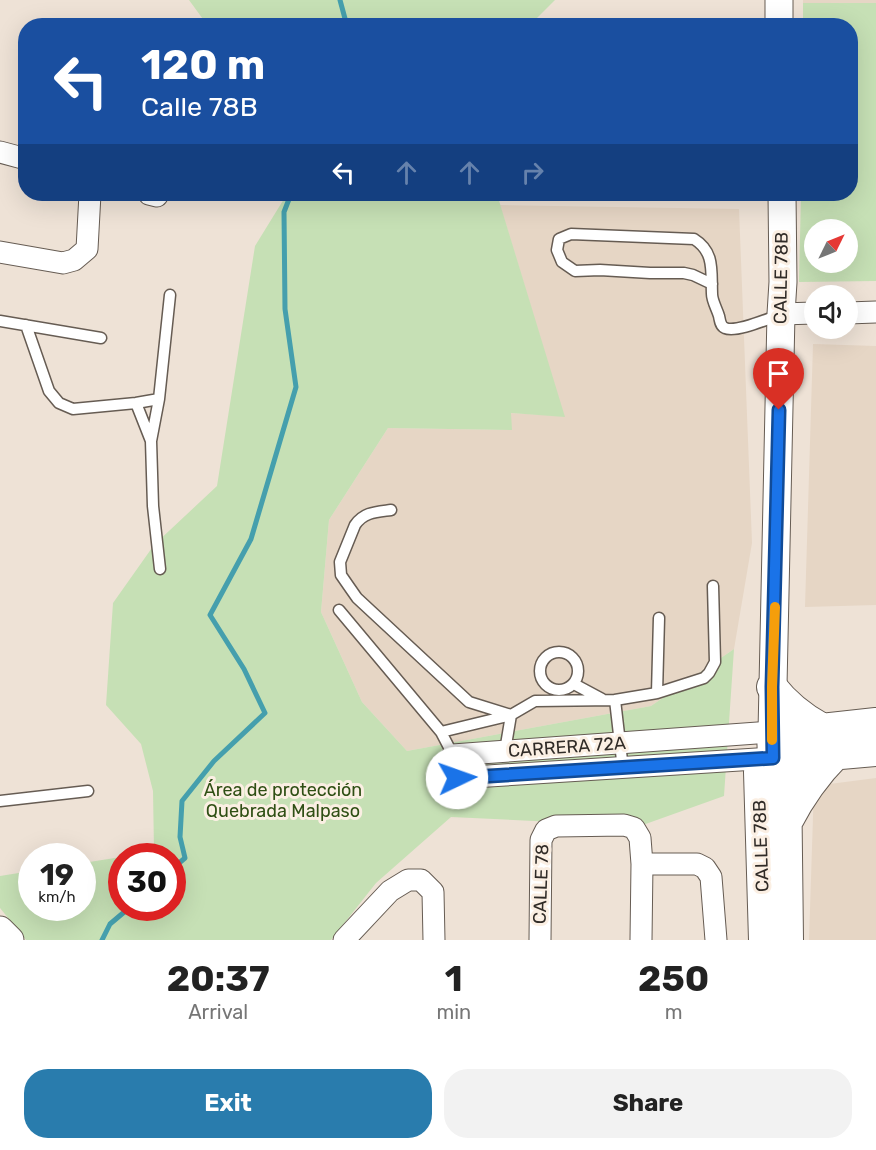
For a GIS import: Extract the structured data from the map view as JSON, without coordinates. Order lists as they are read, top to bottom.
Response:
{
  "streets": {
    "main road": ["CALLE 78B", "CARRERA 72A"],
    "street": ["CALLE 78"]
  },
  "crossings": [
    ["CALLE 78B", "CARRERA 72A"]
  ],
  "parks": ["Área de protección Quebrada Malpaso"],
  "north": "top right",
  "page": {
    "turn": ["120 m", "Calle 78B"],
    "speed": "19 km/h",
    "limit": "30",
    "eta": [
      "20:37",
      "Arrival",
      "1",
      "min",
      "250",
      "m"
    ],
    "buttons": ["Exit", "Share"]
  }
}
